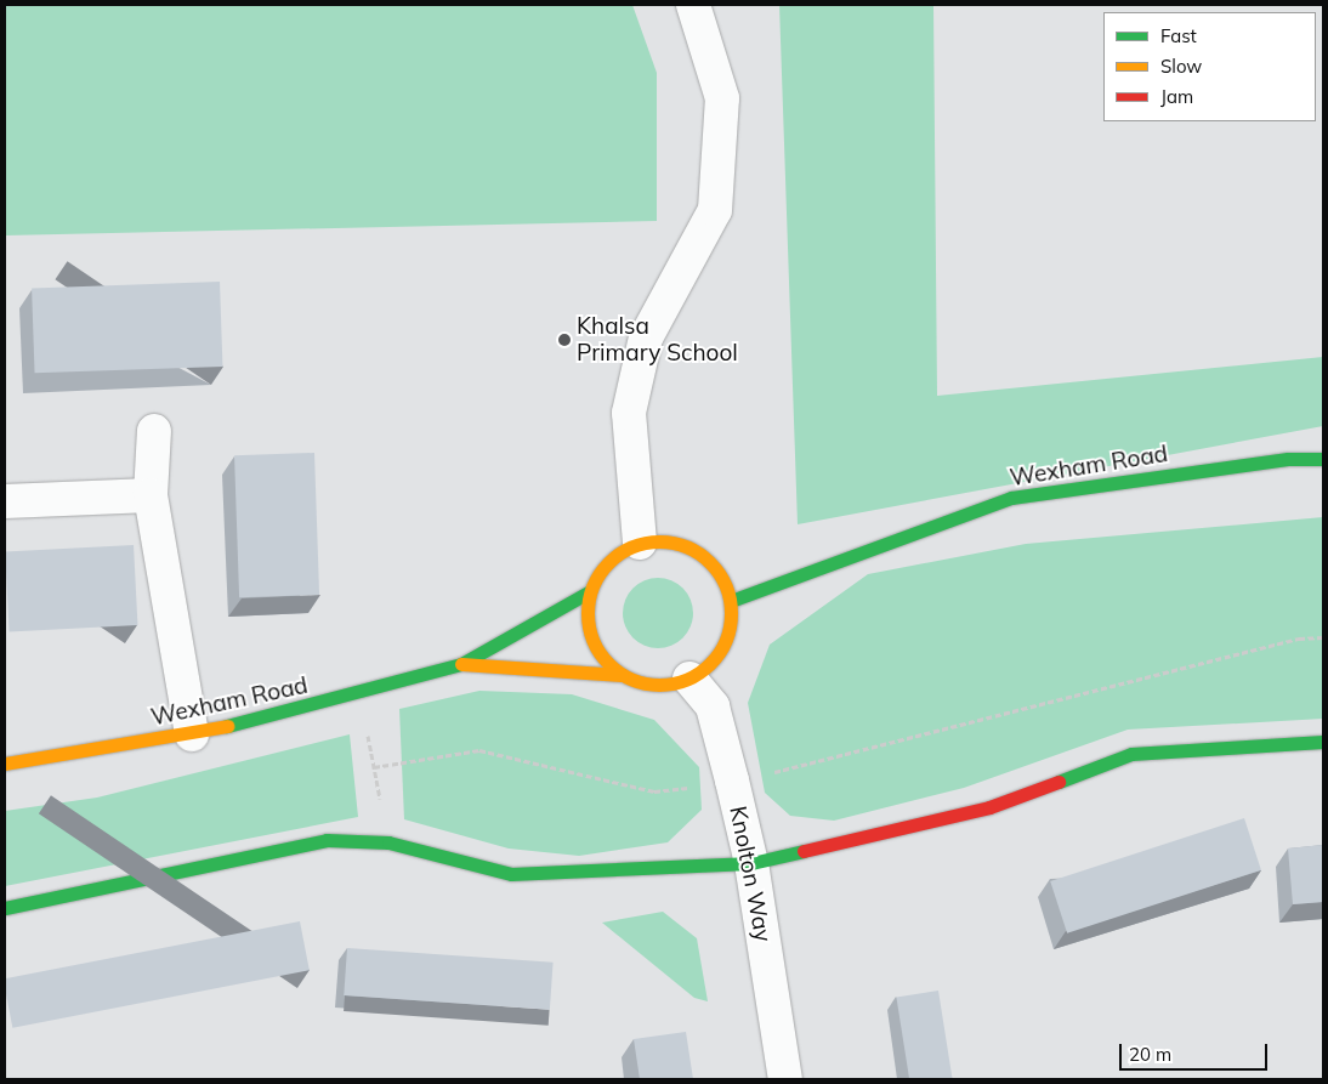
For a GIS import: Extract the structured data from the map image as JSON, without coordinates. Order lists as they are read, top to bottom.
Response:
{
  "streets": {
    "street": ["Wexham Road", "Knolton Way"]
  },
  "crossings": [
    ["Wexham Road", "Knolton Way"]
  ],
  "places": ["Khalsa Primary School"],
  "legend": ["Fast", "Slow", "Jam"],
  "scale_bar": "20 m"
}
